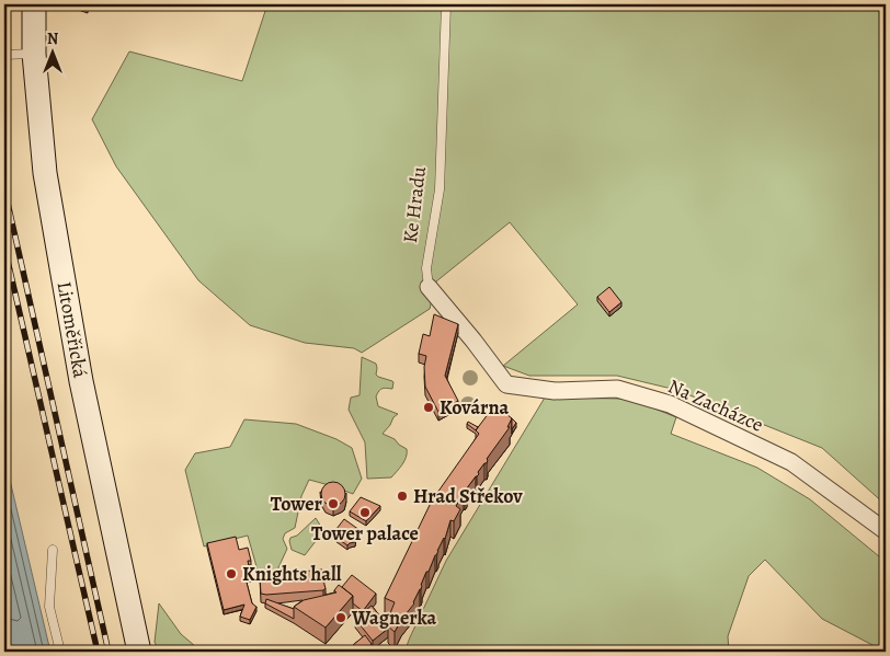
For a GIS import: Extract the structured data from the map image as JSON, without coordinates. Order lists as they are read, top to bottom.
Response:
{
  "streets": {
    "main road": ["Litoměřická"],
    "street": ["Ke Hradu", "Na Zacházce"]
  },
  "crossings": [
    ["Ke Hradu", "Na Zacházce"]
  ],
  "places": [
    "Kovárna",
    "Hrad Střekov",
    "Tower",
    "Tower palace",
    "Knights hall",
    "Wagnerka"
  ],
  "north": "top"
}
